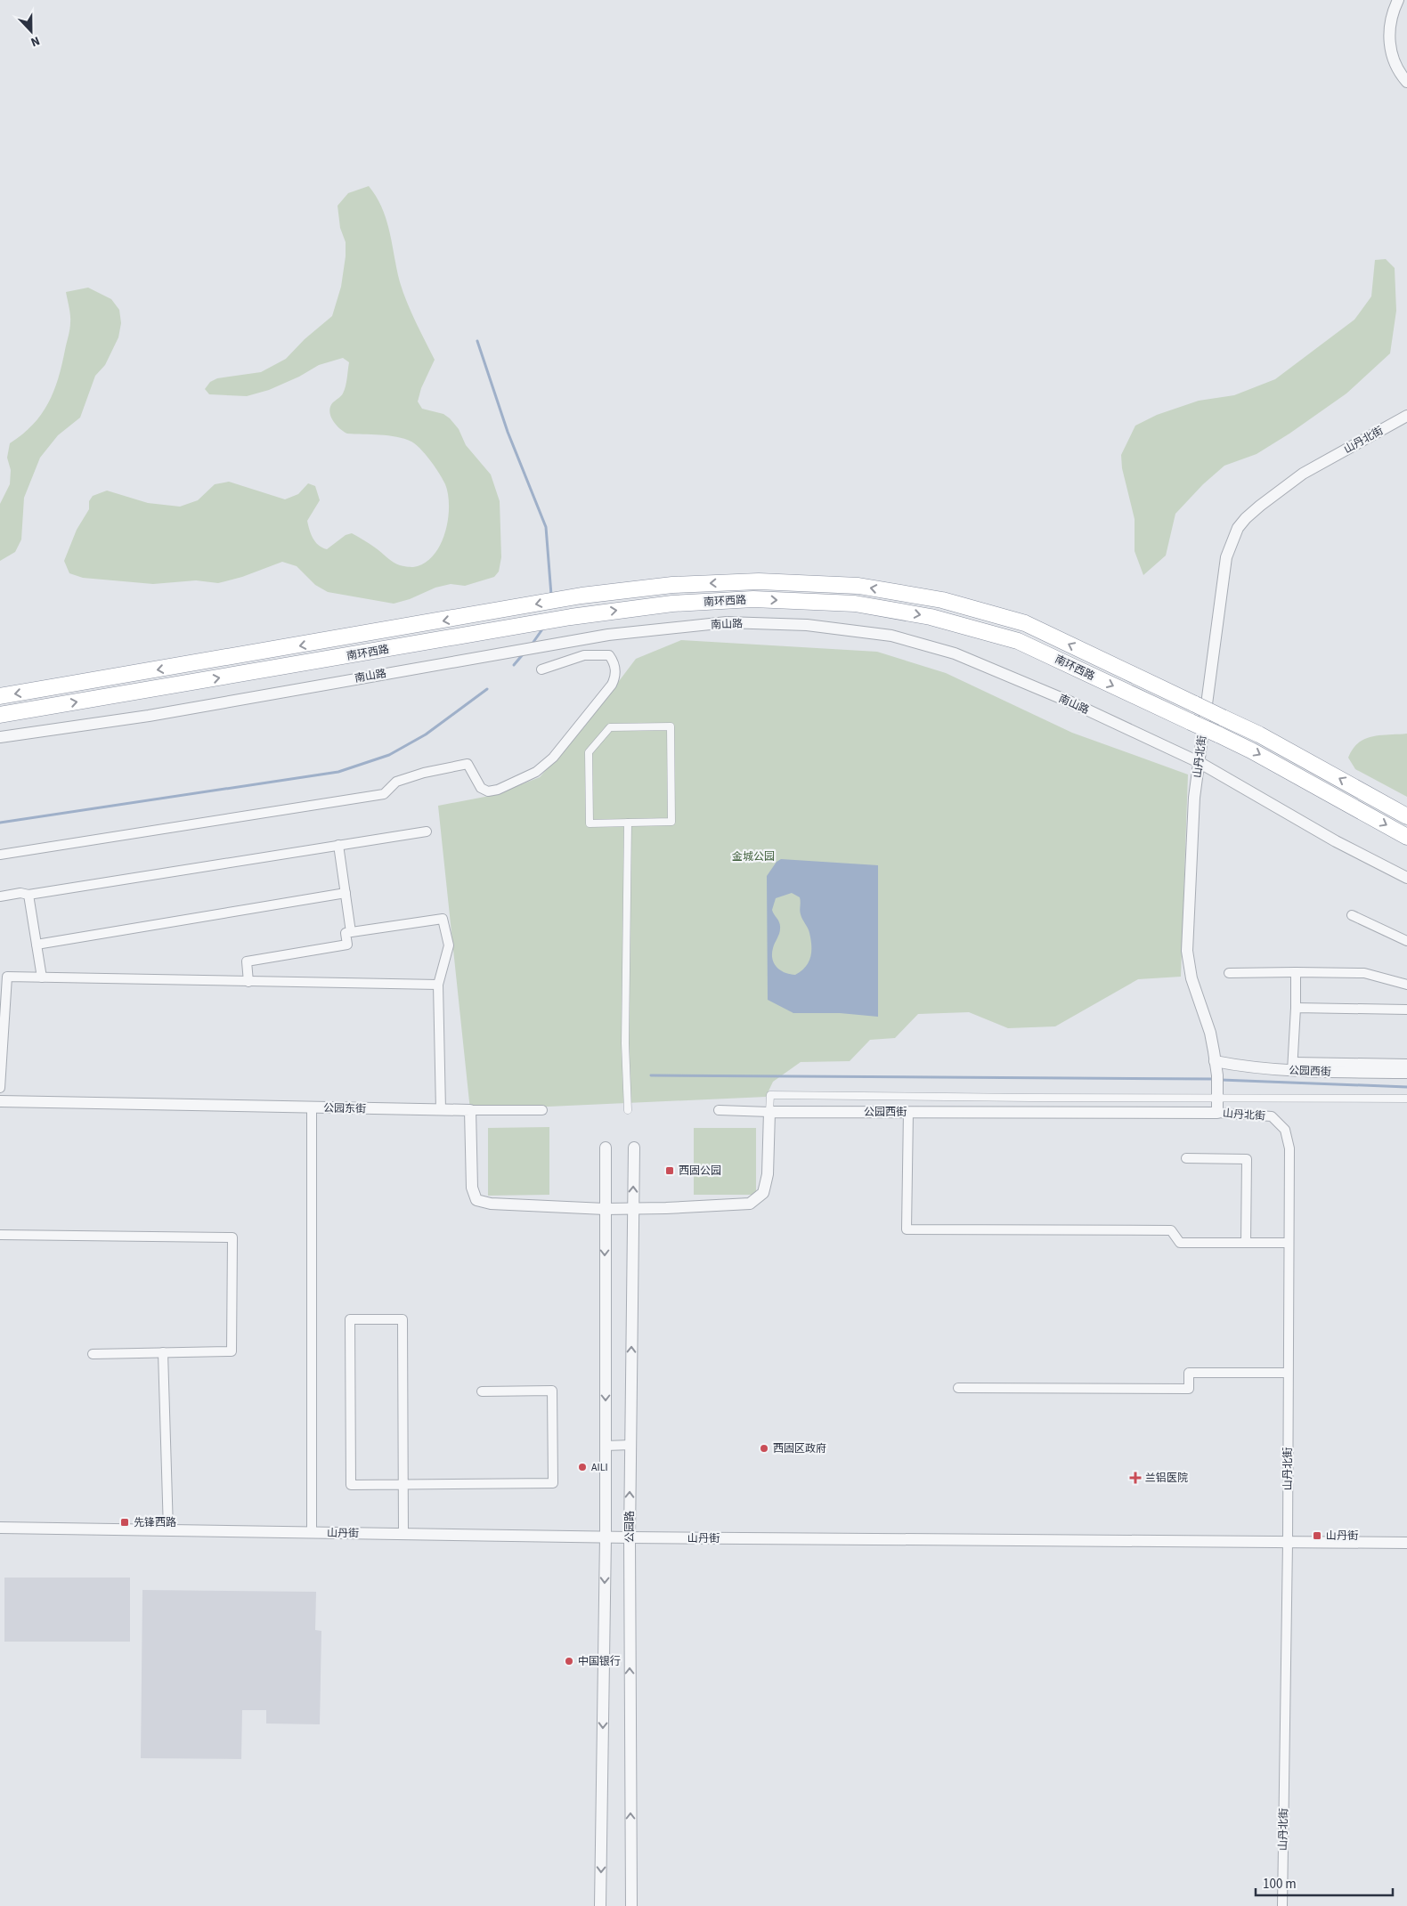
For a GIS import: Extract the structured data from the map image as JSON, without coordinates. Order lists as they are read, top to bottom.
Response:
{
  "streets": {
    "highway": ["南环西路"],
    "street": [
      "山丹北街",
      "南山路",
      "公园西街",
      "公园东街",
      "公园路",
      "山丹街"
    ]
  },
  "crossings": [
    ["山丹北街", "南山路"],
    ["山丹北街", "公园西街"],
    ["山丹北街", "山丹街"],
    ["公园路", "山丹街"]
  ],
  "parks": ["金城公园"],
  "places": {
    "transit": ["西固公园", "先锋西路", "山丹街"],
    "other": ["西固区政府", "AILI", "中国银行"],
    "health": ["兰铝医院"]
  },
  "scale_bar": "100 m",
  "north": "bottom"
}
